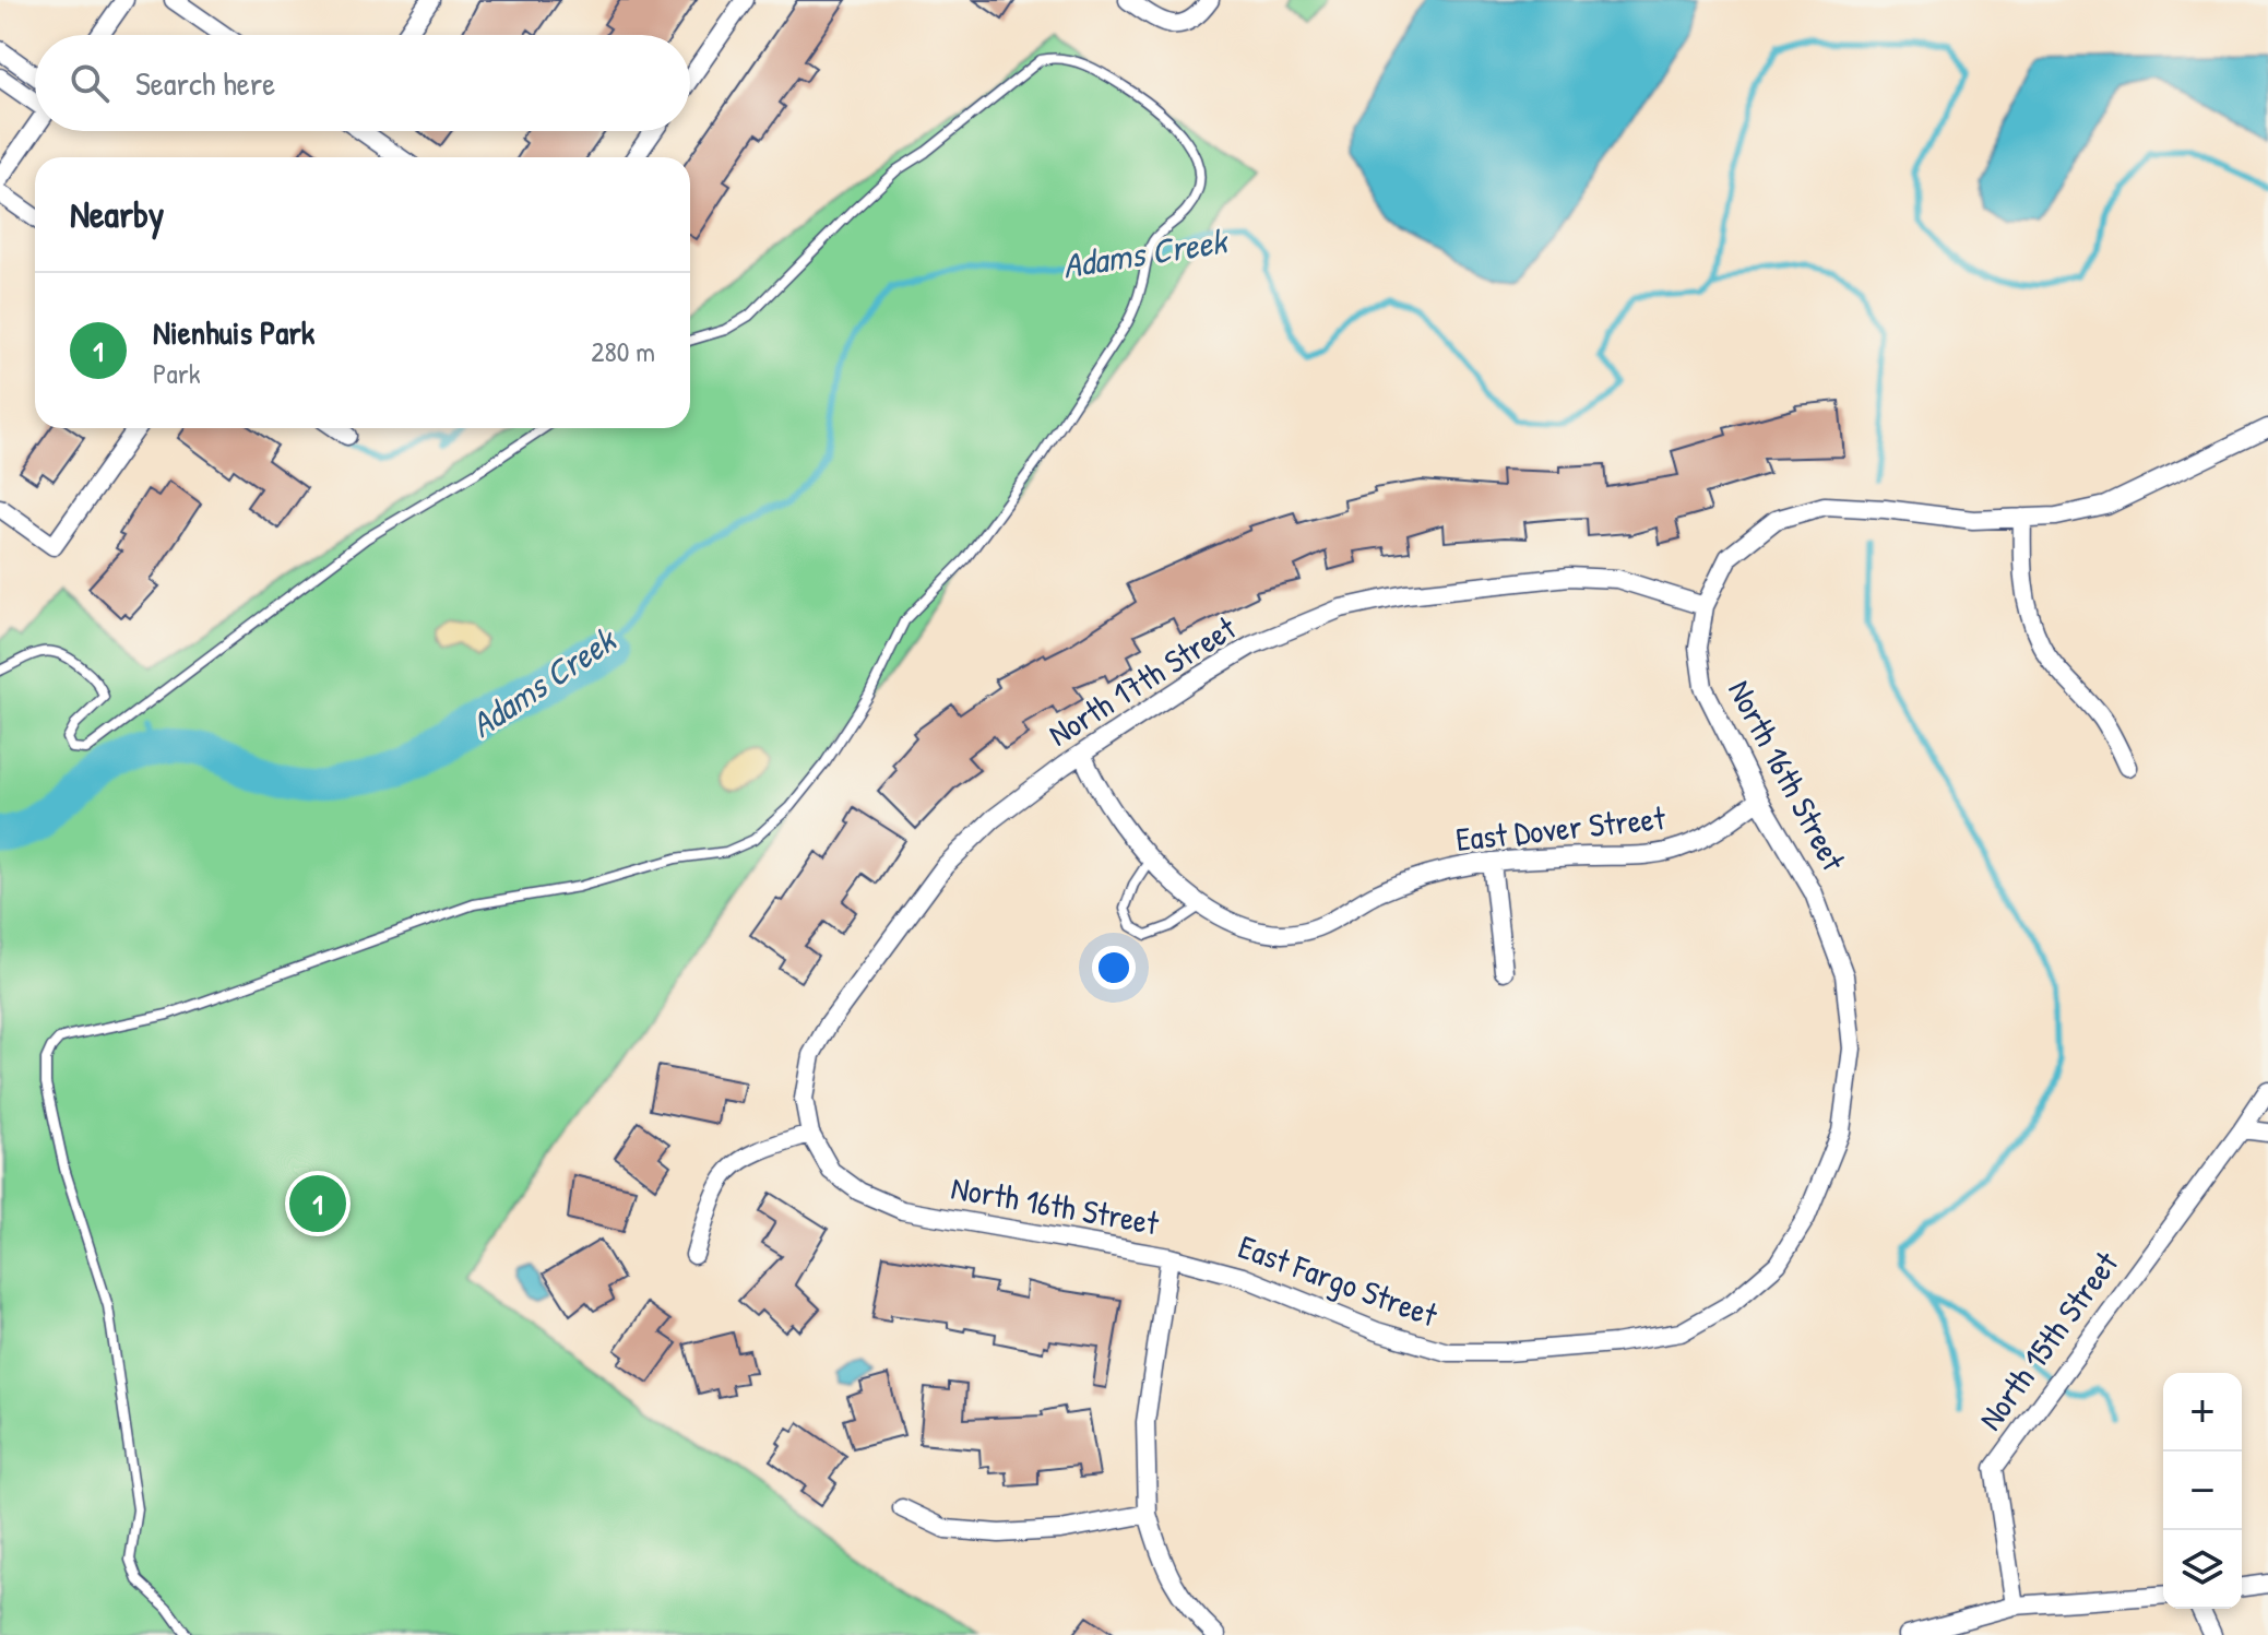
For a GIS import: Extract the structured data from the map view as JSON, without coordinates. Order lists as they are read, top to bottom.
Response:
{
  "streets": {
    "street": [
      "North 17th Street",
      "North 16th Street",
      "East Dover Street",
      "East Fargo Street",
      "North 15th Street"
    ]
  },
  "crossings": [
    ["North 17th Street", "North 16th Street"],
    ["North 17th Street", "East Dover Street"],
    ["North 16th Street", "East Dover Street"],
    ["North 16th Street", "East Fargo Street"]
  ],
  "water": ["Adams Creek"],
  "page": {
    "search": "Search here",
    "heading": "Nearby",
    "list": [
      {
        "mark": "1",
        "name": "Nienhuis Park",
        "note": "Park",
        "value": "280 m"
      }
    ],
    "pins": "1",
    "map_buttons": ["+", "−"]
  }
}
